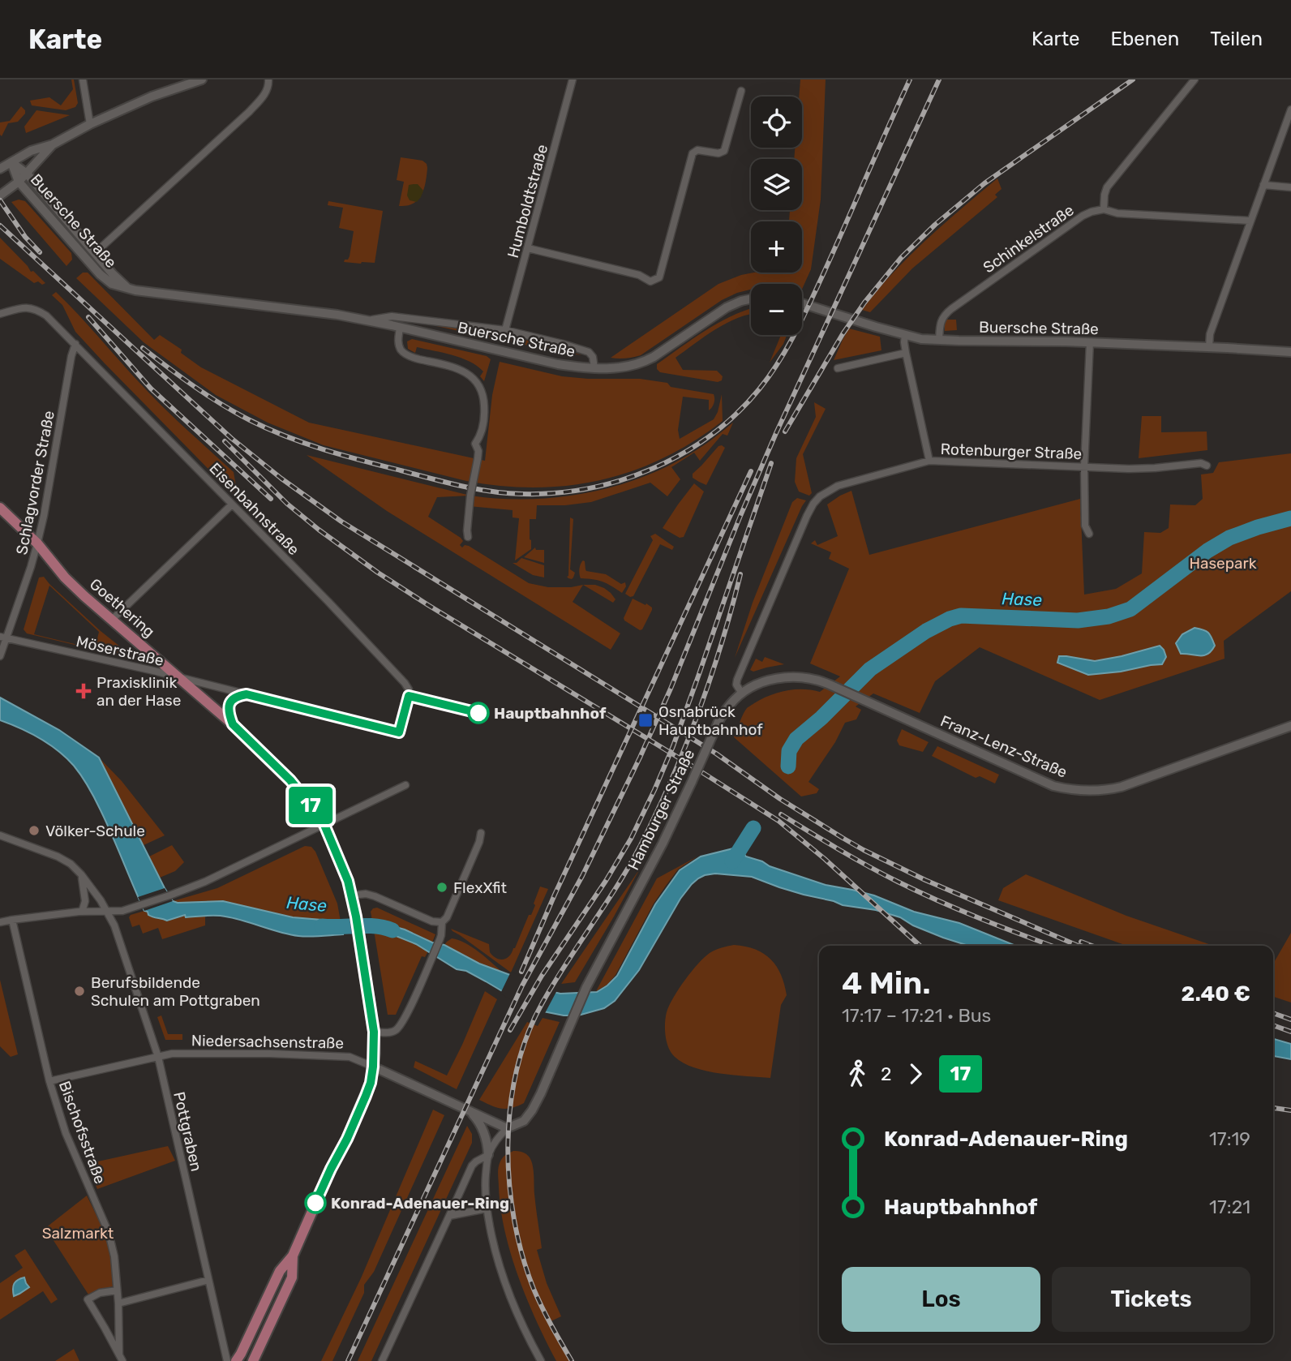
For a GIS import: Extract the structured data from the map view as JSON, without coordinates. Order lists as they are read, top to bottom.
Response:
{
  "streets": {
    "main road": [
      "Buersche Straße",
      "Goethering",
      "Franz-Lenz-Straße",
      "Hamburger Straße",
      "Niedersachsenstraße"
    ],
    "street": [
      "Humboldtstraße",
      "Schinkelstraße",
      "Rotenburger Straße",
      "Schlagvorder Straße",
      "Eisenbahnstraße",
      "Möserstraße",
      "Pottgraben",
      "Bischofsstraße"
    ]
  },
  "crossings": [
    ["Humboldtstraße", "Buersche Straße"],
    ["Buersche Straße", "Schinkelstraße"],
    ["Rotenburger Straße", "Franz-Lenz-Straße"],
    ["Rotenburger Straße", "Hamburger Straße"],
    ["Schlagvorder Straße", "Eisenbahnstraße"],
    ["Schlagvorder Straße", "Goethering"],
    ["Schlagvorder Straße", "Möserstraße"],
    ["Goethering", "Möserstraße"],
    ["Franz-Lenz-Straße", "Hamburger Straße"],
    ["Hamburger Straße", "Niedersachsenstraße"],
    ["Niedersachsenstraße", "Pottgraben"],
    ["Niedersachsenstraße", "Bischofsstraße"]
  ],
  "water": ["Hase"],
  "parks": ["Hasepark", "Salzmarkt"],
  "places": {
    "health": ["Praxisklinik an der Hase"],
    "other": [
      "Hauptbahnhof",
      "Völker-Schule",
      "FlexXfit",
      "Berufsbildende Schulen am Pottgraben",
      "Konrad-Adenauer-Ring"
    ],
    "transit": ["Osnabrück Hauptbahnhof"]
  },
  "lines": ["bus line 17"],
  "page": {
    "header": "Karte",
    "nav": ["Karte", "Ebenen", "Teilen"],
    "on_map": "17",
    "map_buttons": ["+", "−"],
    "heading": ["4 Min.", "17:17 – 17:21 · Bus", "2.40 €"],
    "legs": ["2", "17"],
    "list": [
      {
        "name": "Konrad-Adenauer-Ring",
        "value": "17:19"
      },
      {
        "name": "Hauptbahnhof",
        "value": "17:21"
      }
    ],
    "buttons": ["Los", "Tickets"]
  }
}
